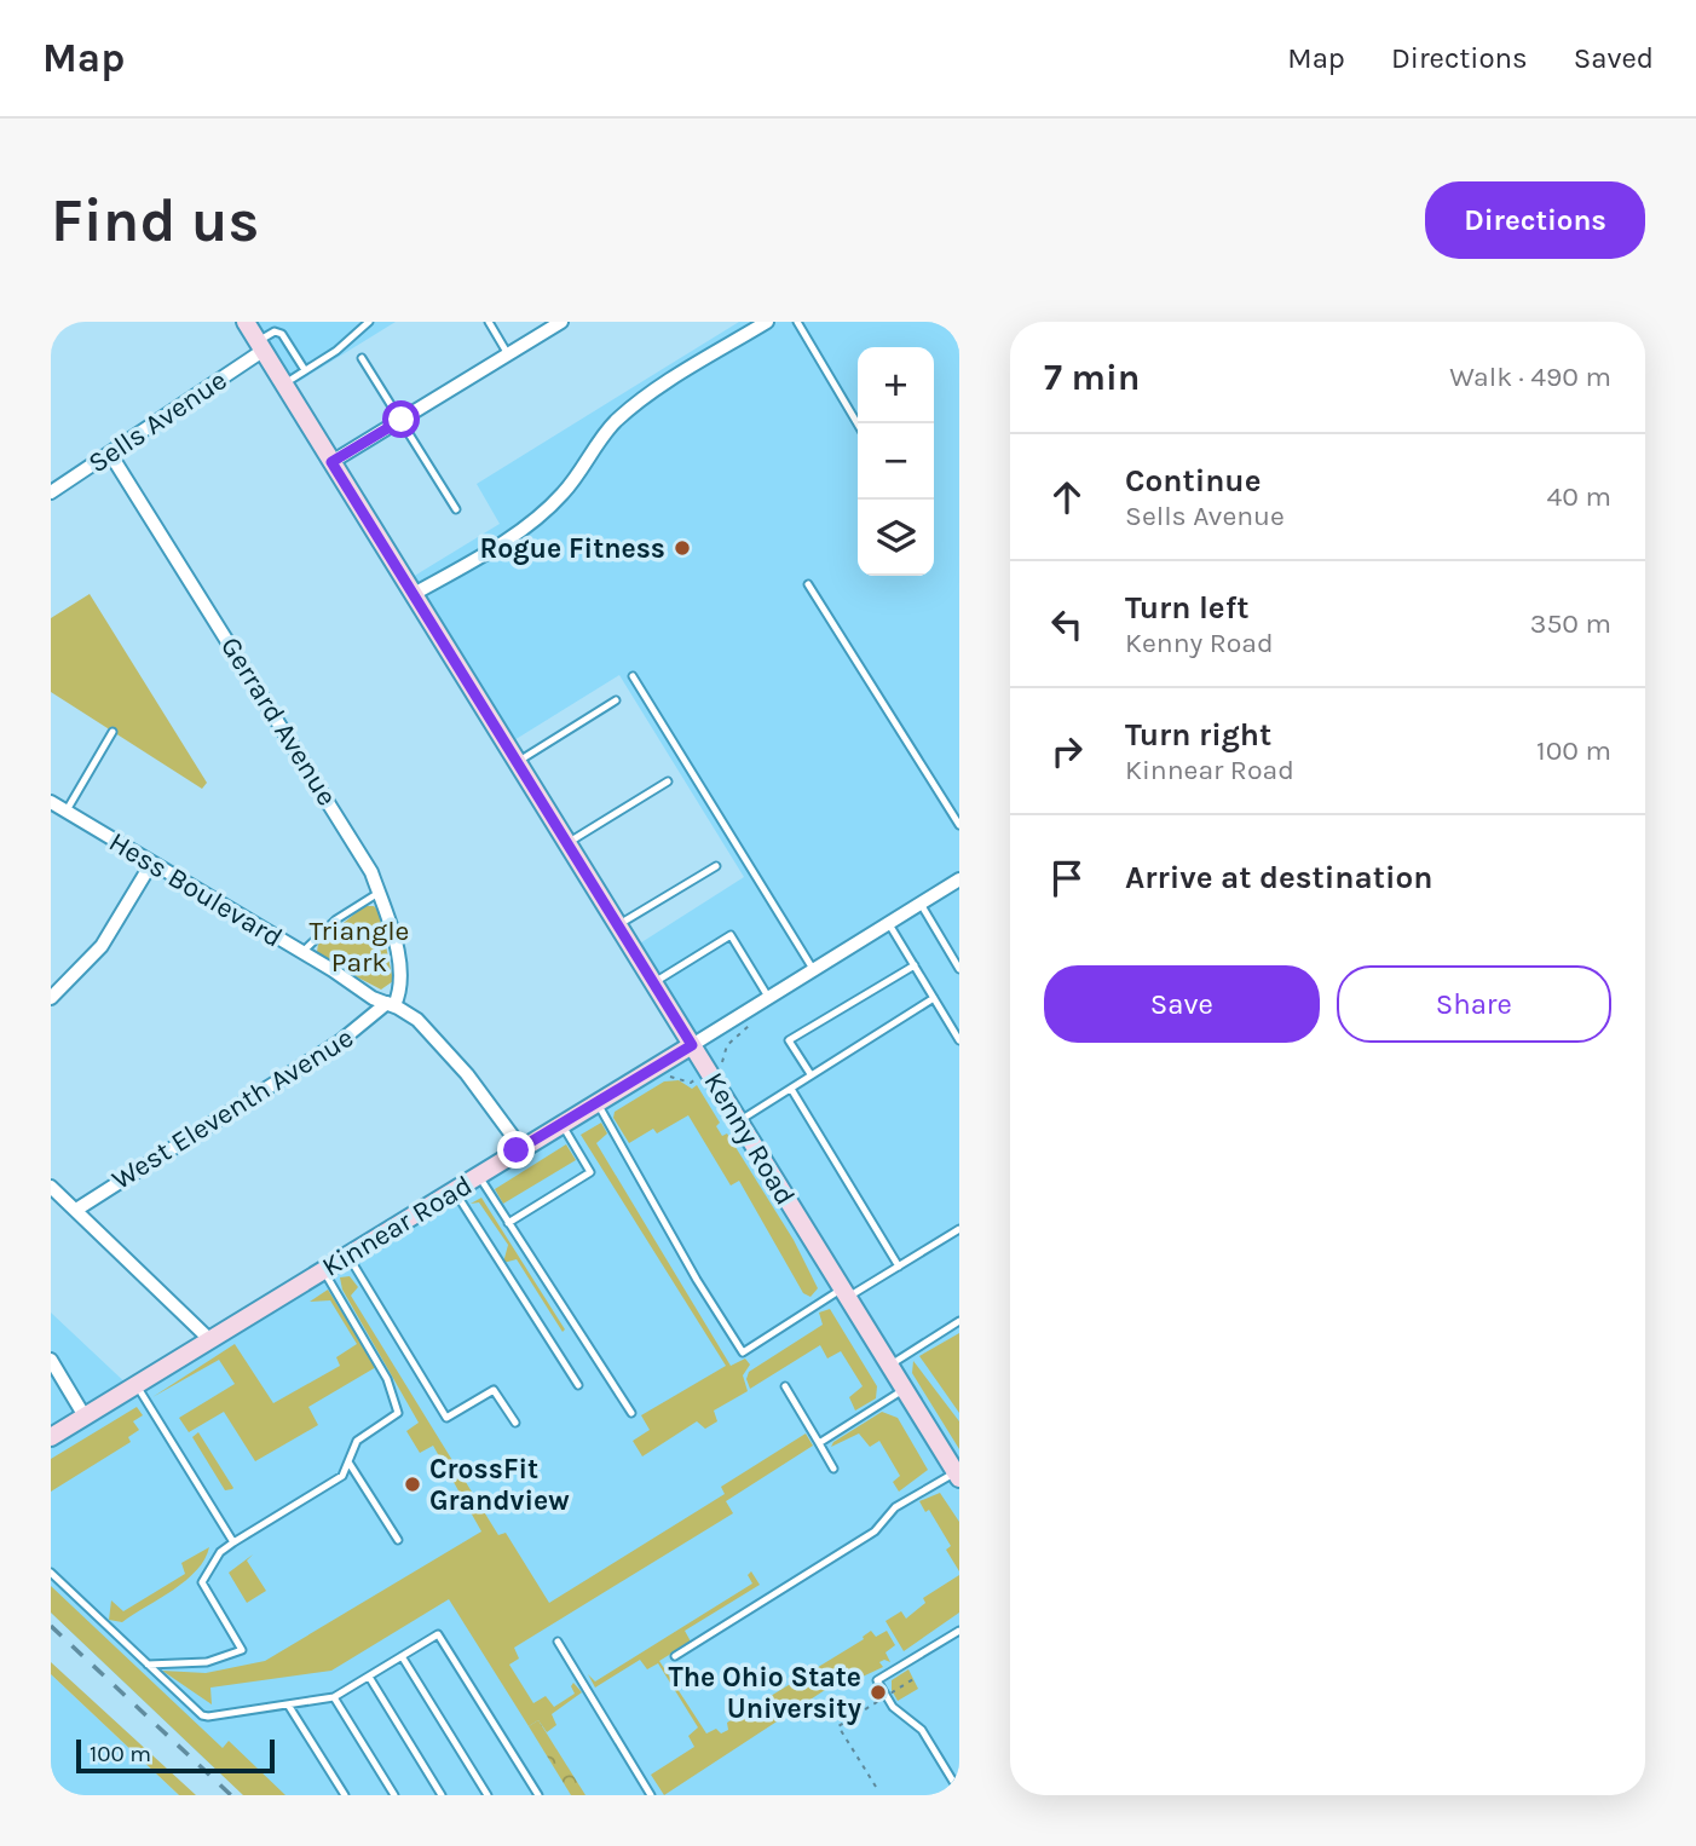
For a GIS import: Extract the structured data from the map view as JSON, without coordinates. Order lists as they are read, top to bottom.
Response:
{
  "streets": {
    "street": [
      "Sells Avenue",
      "Gerrard Avenue",
      "Hess Boulevard",
      "West Eleventh Avenue",
      "Kenny Road",
      "Kinnear Road"
    ]
  },
  "crossings": [
    ["Sells Avenue", "Gerrard Avenue"],
    ["Sells Avenue", "Kenny Road"],
    ["Gerrard Avenue", "Hess Boulevard"],
    ["Gerrard Avenue", "West Eleventh Avenue"],
    ["Hess Boulevard", "West Eleventh Avenue"],
    ["Hess Boulevard", "Kinnear Road"],
    ["Kenny Road", "Kinnear Road"]
  ],
  "parks": ["Triangle Park"],
  "places": ["Rogue Fitness", "CrossFit Grandview", "The Ohio State University"],
  "scale_bar": "100 m",
  "page": {
    "header": "Map",
    "nav": ["Map", "Directions", "Saved"],
    "buttons": [
      "Directions",
      ["Save", "Share"]
    ],
    "title": "Find us",
    "heading": ["7 min", "Walk · 490 m"],
    "map_buttons": ["+", "−"],
    "list": [
      ["Continue", "Sells Avenue", "40 m"],
      ["Turn left", "Kenny Road", "350 m"],
      ["Turn right", "Kinnear Road", "100 m"],
      "Arrive at destination"
    ],
    "scale": "100 m"
  }
}
